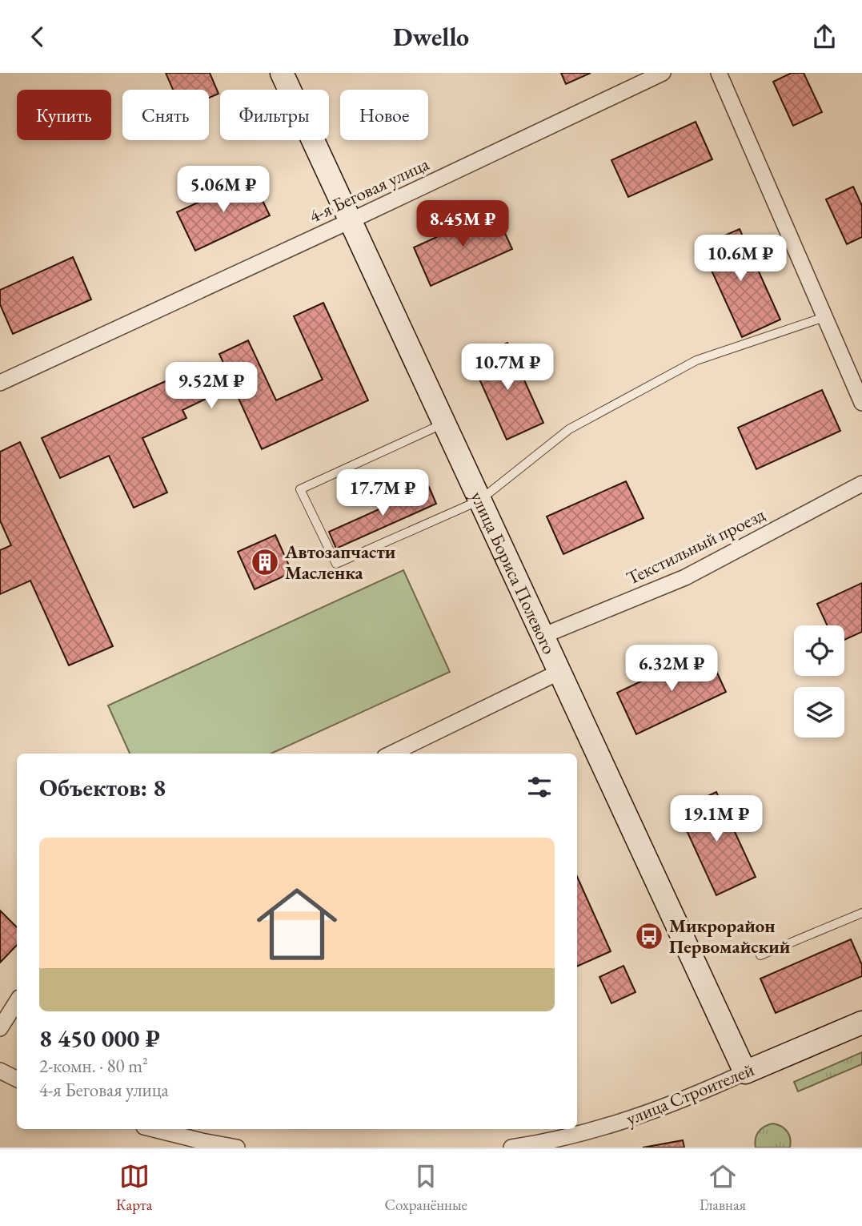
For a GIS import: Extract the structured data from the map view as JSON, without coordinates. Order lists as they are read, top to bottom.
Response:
{
  "streets": {
    "main road": ["улица Бориса Полевого", "улица Строителей"],
    "street": ["4-я Беговая улица", "Текстильный проезд"]
  },
  "crossings": [
    ["4-я Беговая улица", "улица Бориса Полевого"],
    ["Текстильный проезд", "улица Бориса Полевого"],
    ["улица Бориса Полевого", "улица Строителей"]
  ],
  "places": {
    "building": ["Автозапчасти Масленка"],
    "bus stop": ["Микрорайон Первомайский"]
  },
  "page": {
    "header": "Dwello",
    "chip": [
      "Купить",
      "Снять",
      "Фильтры",
      "Новое"
    ],
    "price": [
      "5.06M ₽",
      "8.45M ₽",
      "10.6M ₽",
      "10.7M ₽",
      "9.52M ₽",
      "17.7M ₽",
      "6.32M ₽",
      "19.1M ₽"
    ],
    "heading": "Объектов: 8",
    "list": [
      {
        "name": "8 450 000 ₽",
        "note": "2-комн. · 80 m² · 4-я Беговая улица"
      }
    ],
    "tabs": ["Карта", "Сохранённые", "Главная"]
  }
}
